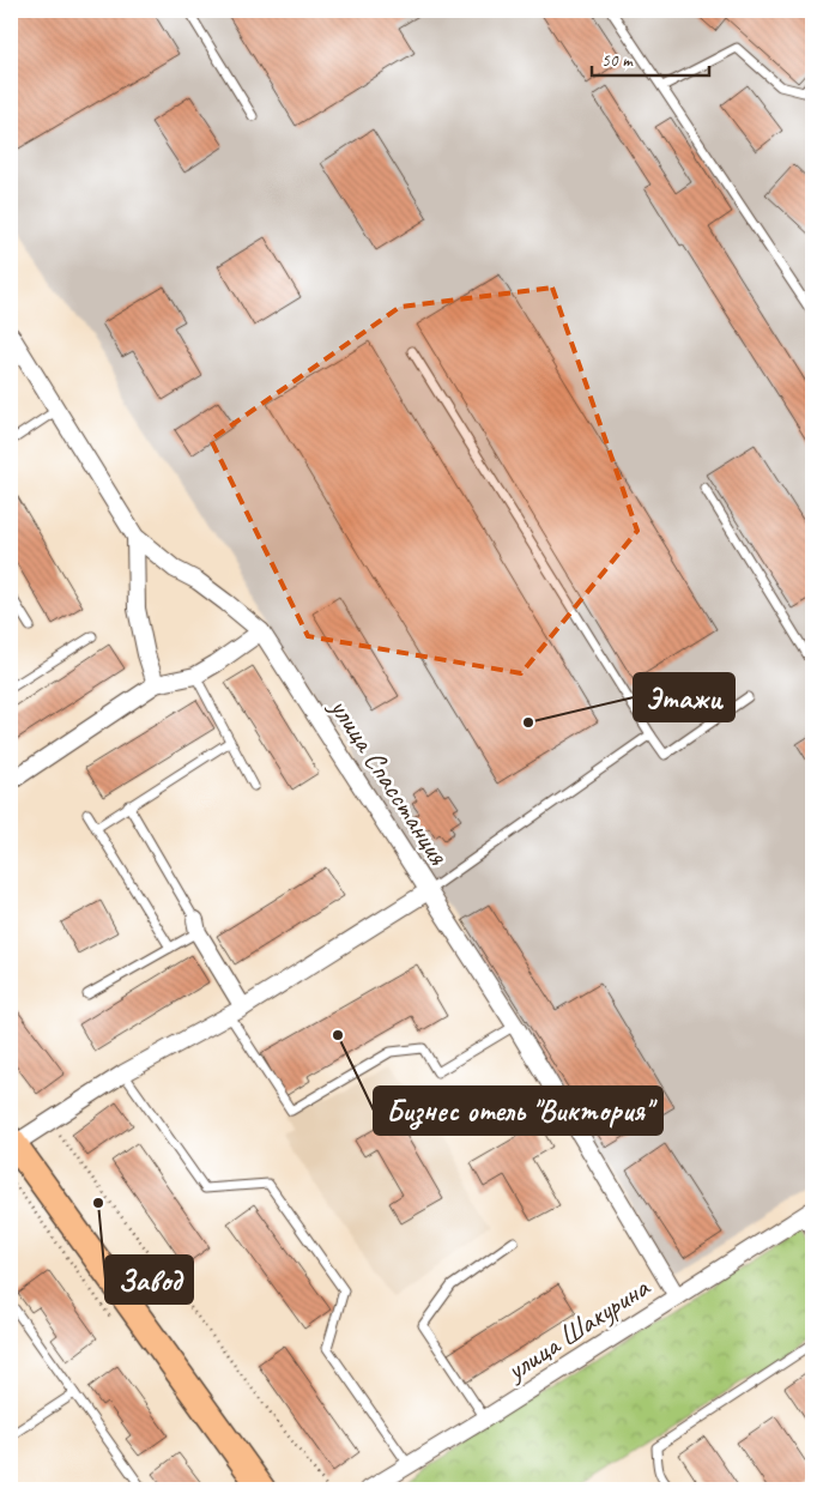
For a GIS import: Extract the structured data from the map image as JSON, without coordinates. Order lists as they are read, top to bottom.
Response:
{
  "streets": {
    "street": ["улица Спасстанция", "улица Шакурина"]
  },
  "crossings": [
    ["улица Спасстанция", "улица Шакурина"]
  ],
  "places": ["Этажи", "Бизнес отель \"Виктория\"", "Завод"],
  "scale_bar": "50 m"
}
